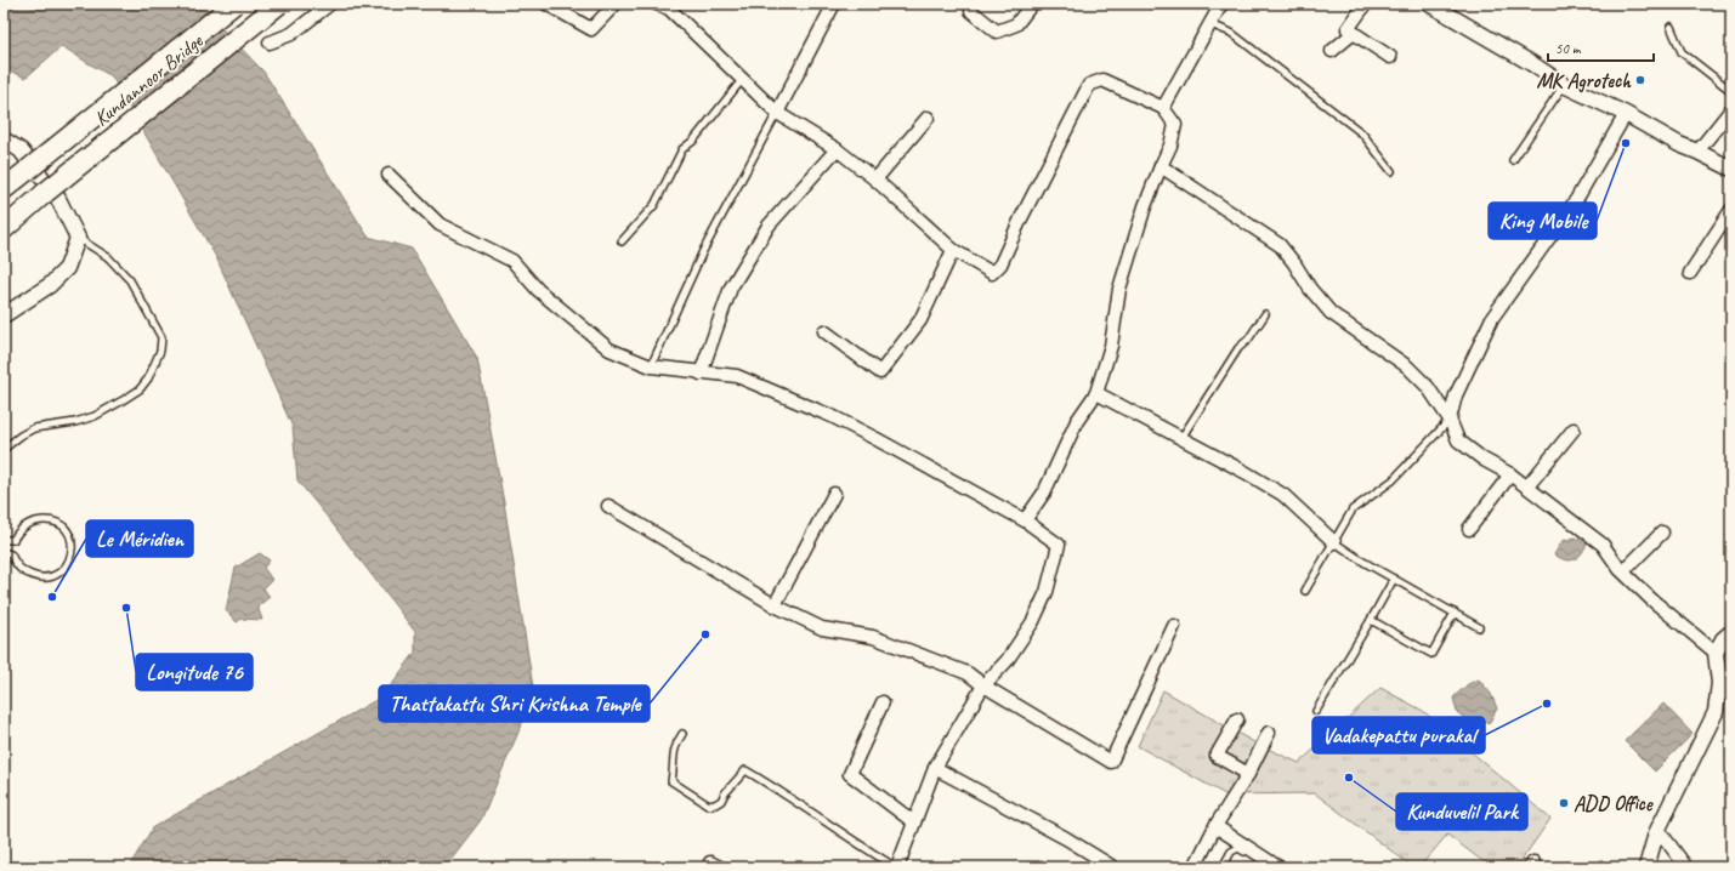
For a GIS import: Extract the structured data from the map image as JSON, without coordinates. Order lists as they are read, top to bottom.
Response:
{
  "streets": {
    "highway": ["Kundannoor Bridge"]
  },
  "places": [
    "MK Agrotech",
    "King Mobile",
    "Le Méridien",
    "Longitude 76",
    "Thattakattu Shri Krishna Temple",
    "Vadakepattu purakal",
    "Kunduvelil Park",
    "ADD Office"
  ],
  "scale_bar": "50 m"
}
